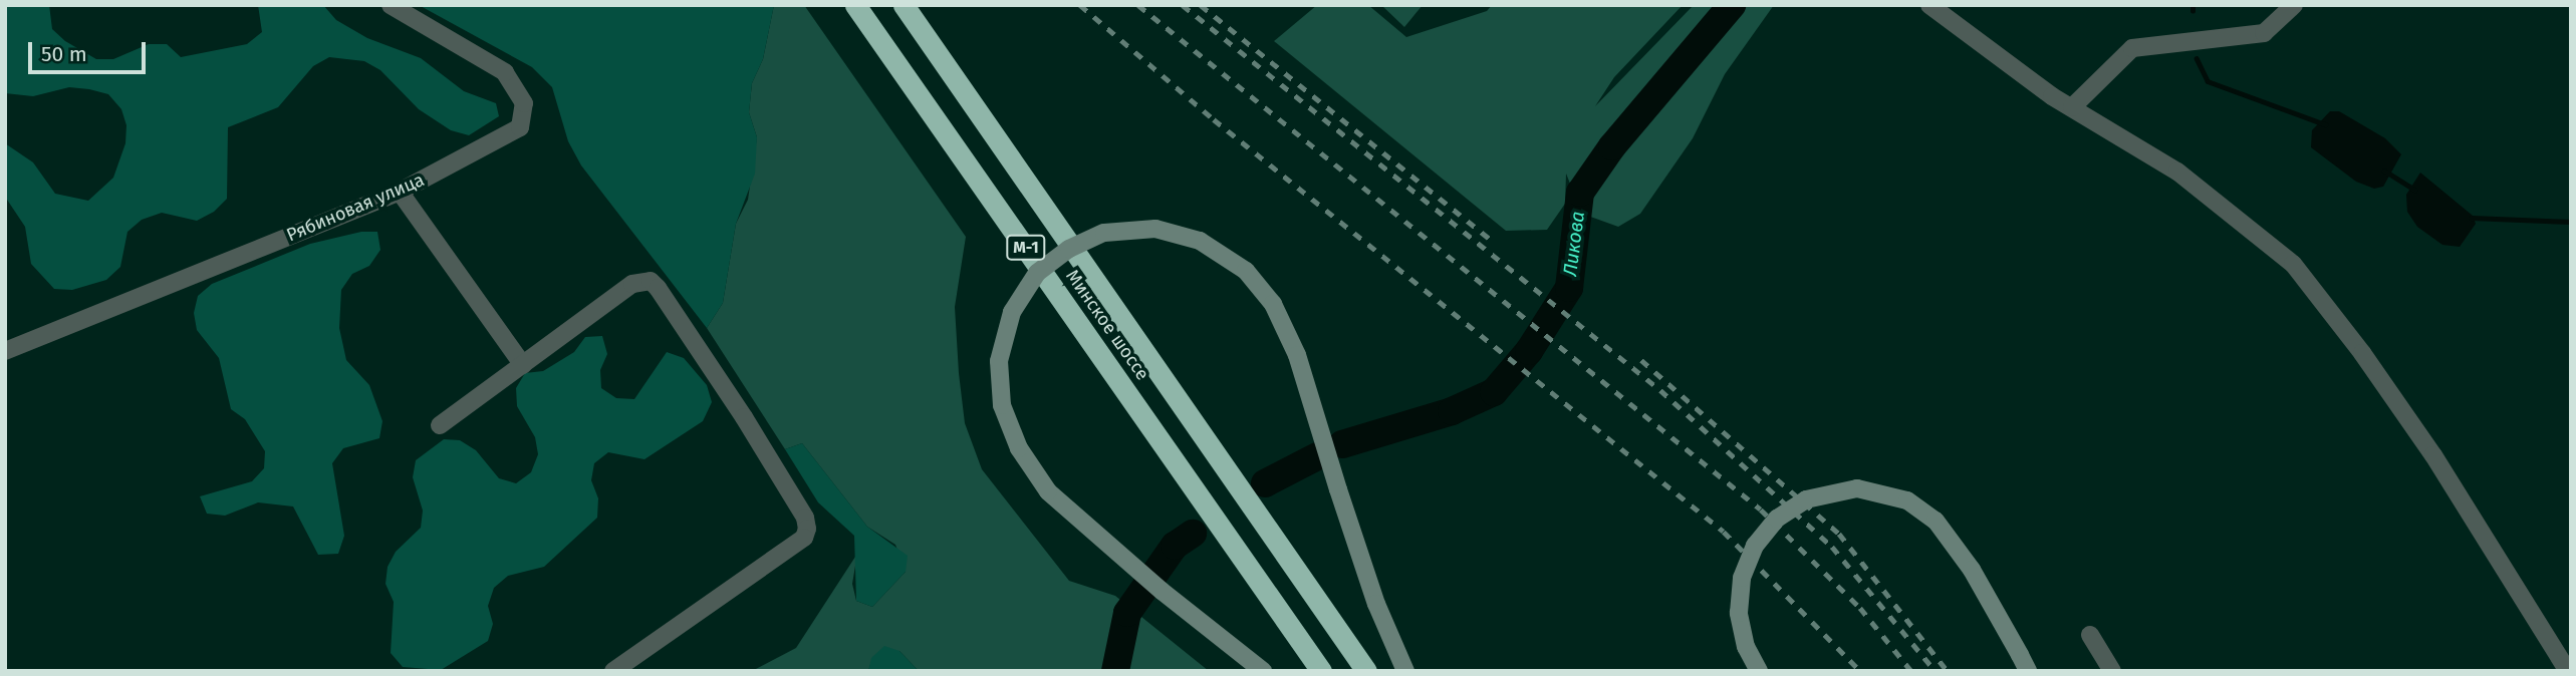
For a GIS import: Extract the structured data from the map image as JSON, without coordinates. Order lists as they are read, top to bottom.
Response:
{
  "streets": {
    "highway": ["М-1", "Минское шоссе"],
    "street": ["Рябиновая улица"]
  },
  "water": ["Ликова"],
  "scale_bar": "50 m"
}
